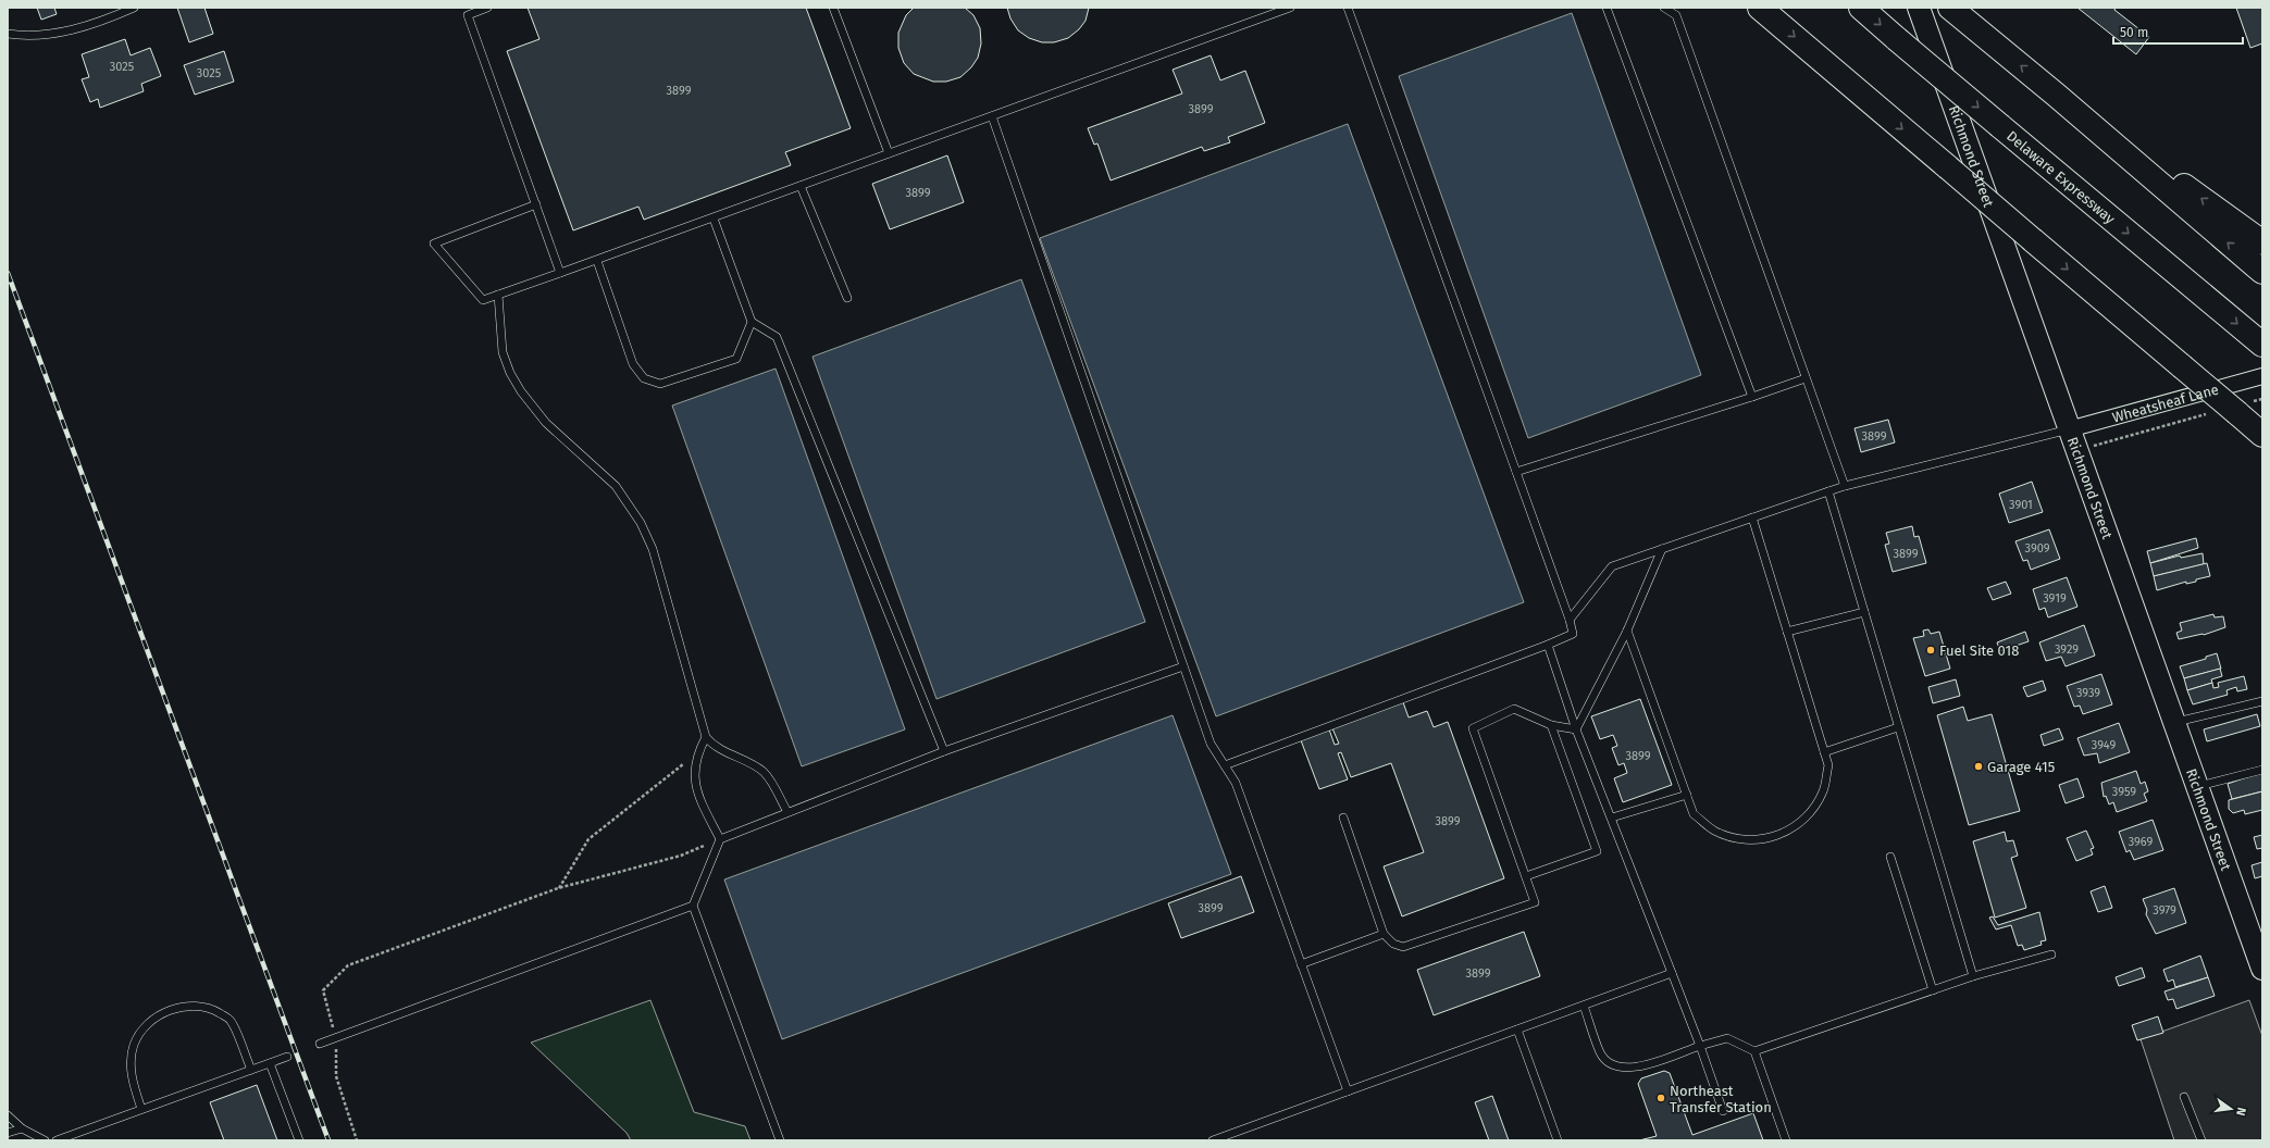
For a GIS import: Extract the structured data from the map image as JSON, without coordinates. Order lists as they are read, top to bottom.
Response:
{
  "streets": {
    "highway": ["Delaware Expressway"],
    "main road": ["Richmond Street"],
    "street": ["Wheatsheaf Lane"]
  },
  "crossings": [
    ["Richmond Street", "Wheatsheaf Lane"]
  ],
  "places": ["Fuel Site 018", "Garage 415", "Northeast Transfer Station"],
  "house_numbers": [
    "3025",
    "3025",
    "3899",
    "3899",
    "3899",
    "3899",
    "3901",
    "3909",
    "3899",
    "3919",
    "3929",
    "3939",
    "3949",
    "3899",
    "3959",
    "3899",
    "3969",
    "3899",
    "3979",
    "3899"
  ],
  "scale_bar": "50 m",
  "north": "right"
}
